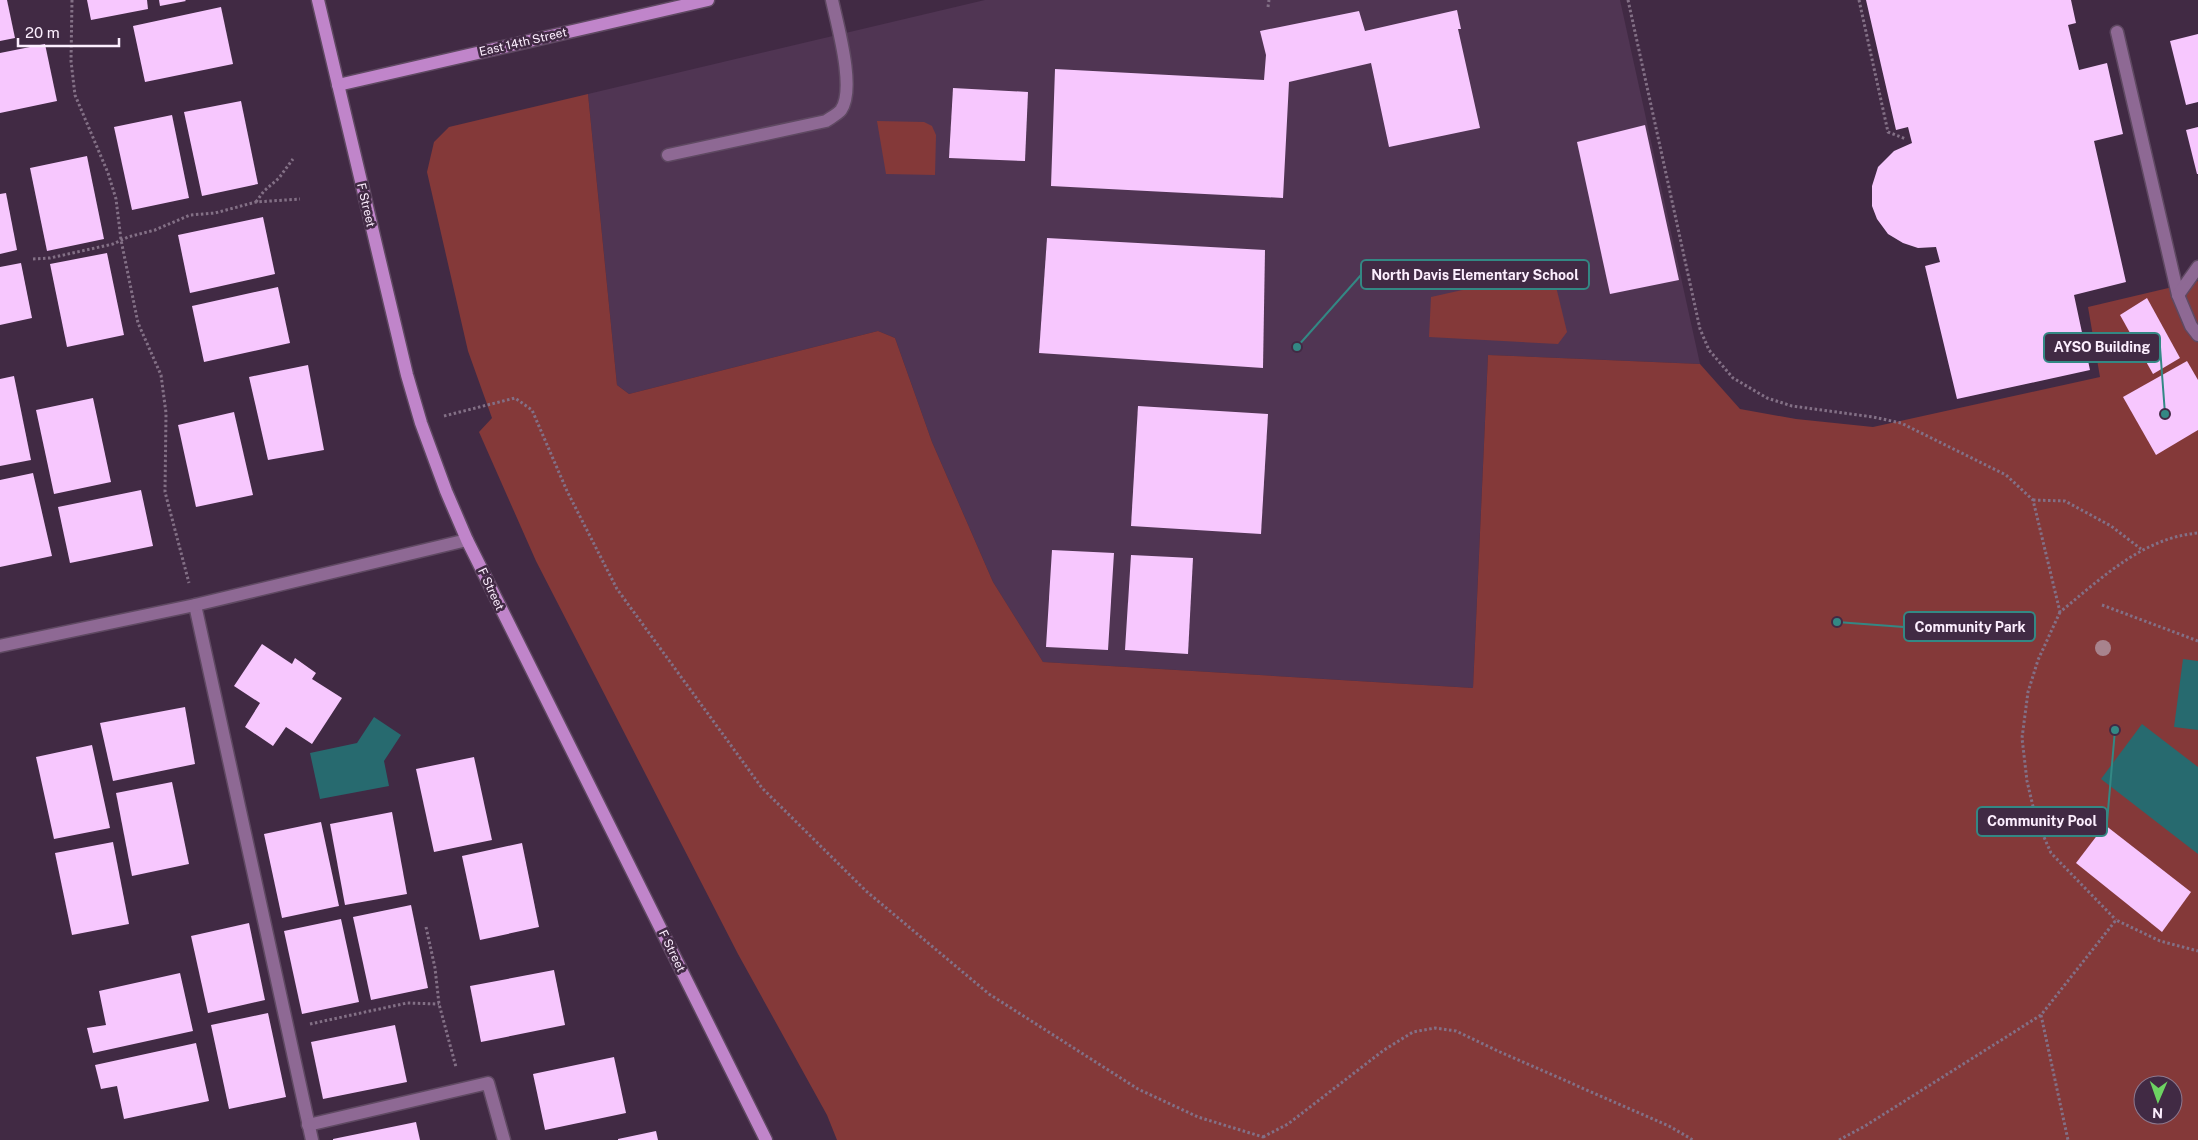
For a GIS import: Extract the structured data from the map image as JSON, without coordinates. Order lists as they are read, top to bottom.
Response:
{
  "streets": {
    "street": ["East 14th Street", "F Street"]
  },
  "crossings": [
    ["East 14th Street", "F Street"]
  ],
  "places": [
    "North Davis Elementary School",
    "AYSO Building",
    "Community Park",
    "Community Pool"
  ],
  "scale_bar": "20 m",
  "north": "bottom"
}
